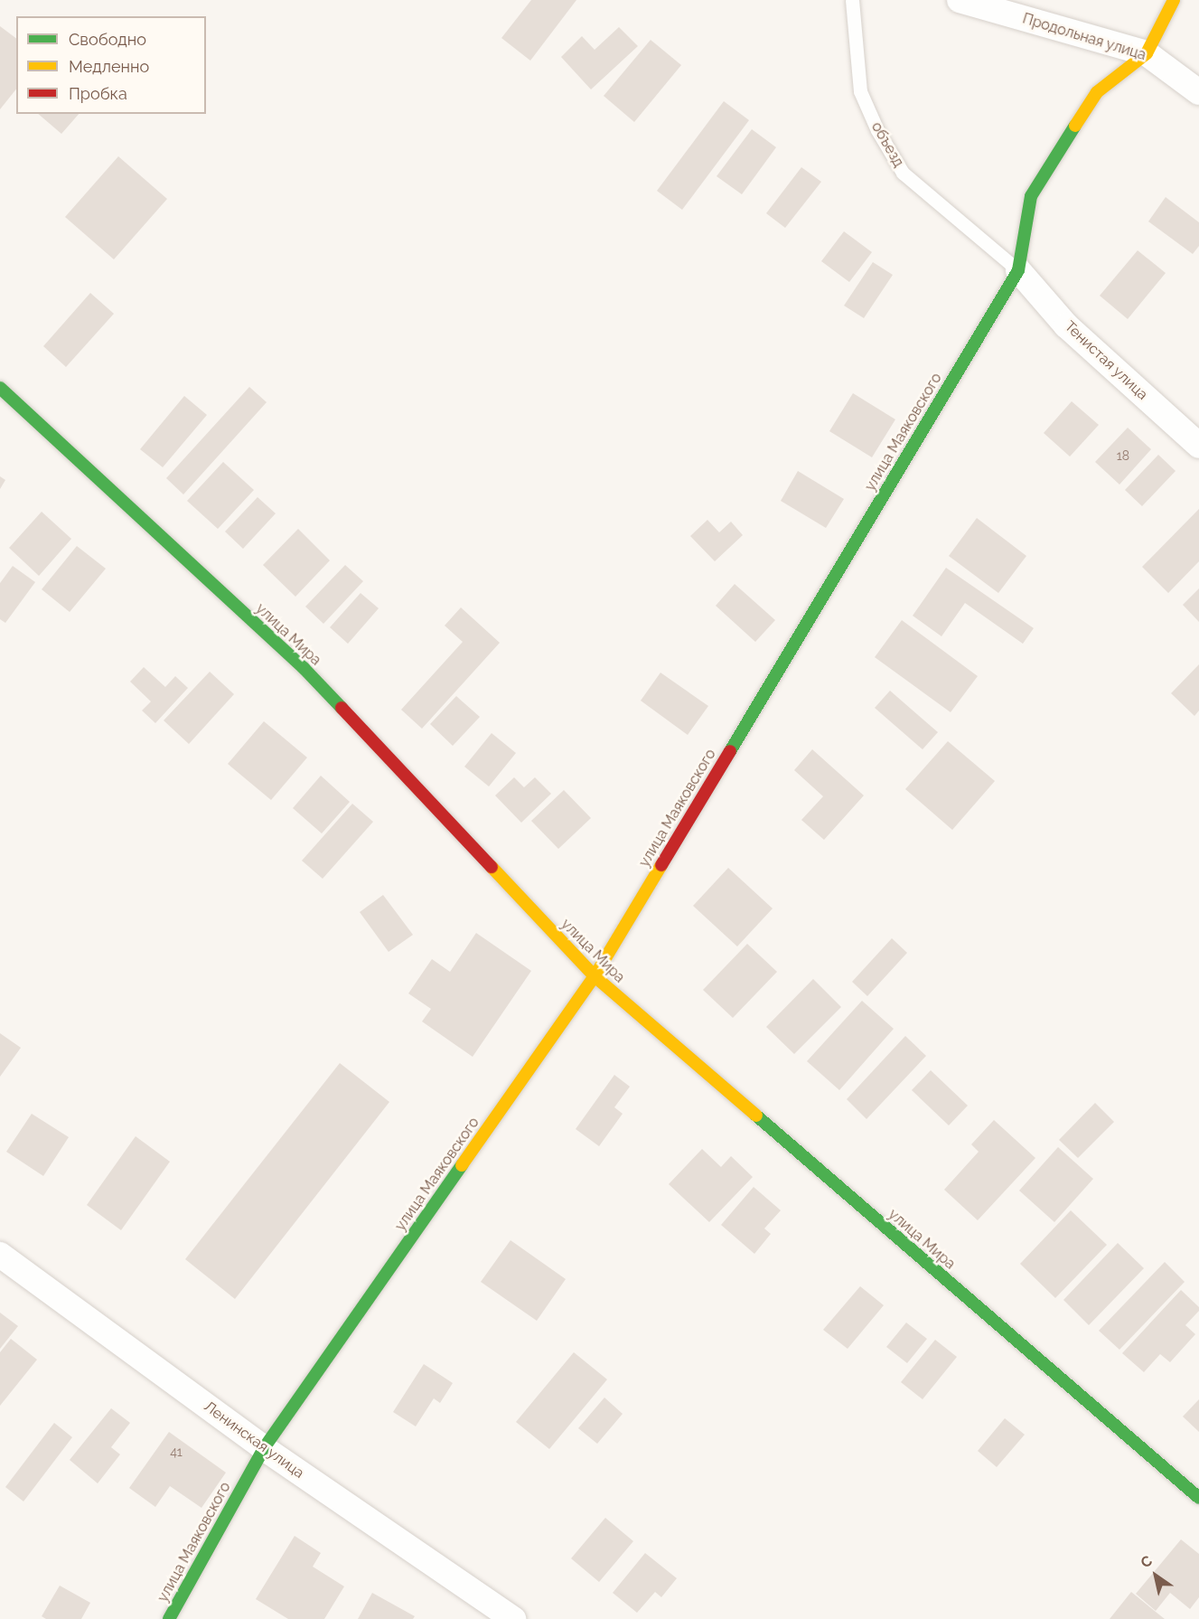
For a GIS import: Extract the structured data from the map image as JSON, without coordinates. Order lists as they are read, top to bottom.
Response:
{
  "streets": {
    "street": [
      "Продольная улица",
      "Тенистая улица",
      "улица Маяковского",
      "улица Мира",
      "Ленинская улица"
    ],
    "lane": ["объезд"]
  },
  "crossings": [
    ["Продольная улица", "улица Маяковского"],
    ["объезд", "Тенистая улица"],
    ["объезд", "улица Маяковского"],
    ["Тенистая улица", "улица Маяковского"],
    ["улица Маяковского", "улица Мира"],
    ["улица Маяковского", "Ленинская улица"]
  ],
  "house_numbers": ["18", "41"],
  "legend": ["Свободно", "Медленно", "Пробка"],
  "north": "top left"
}
